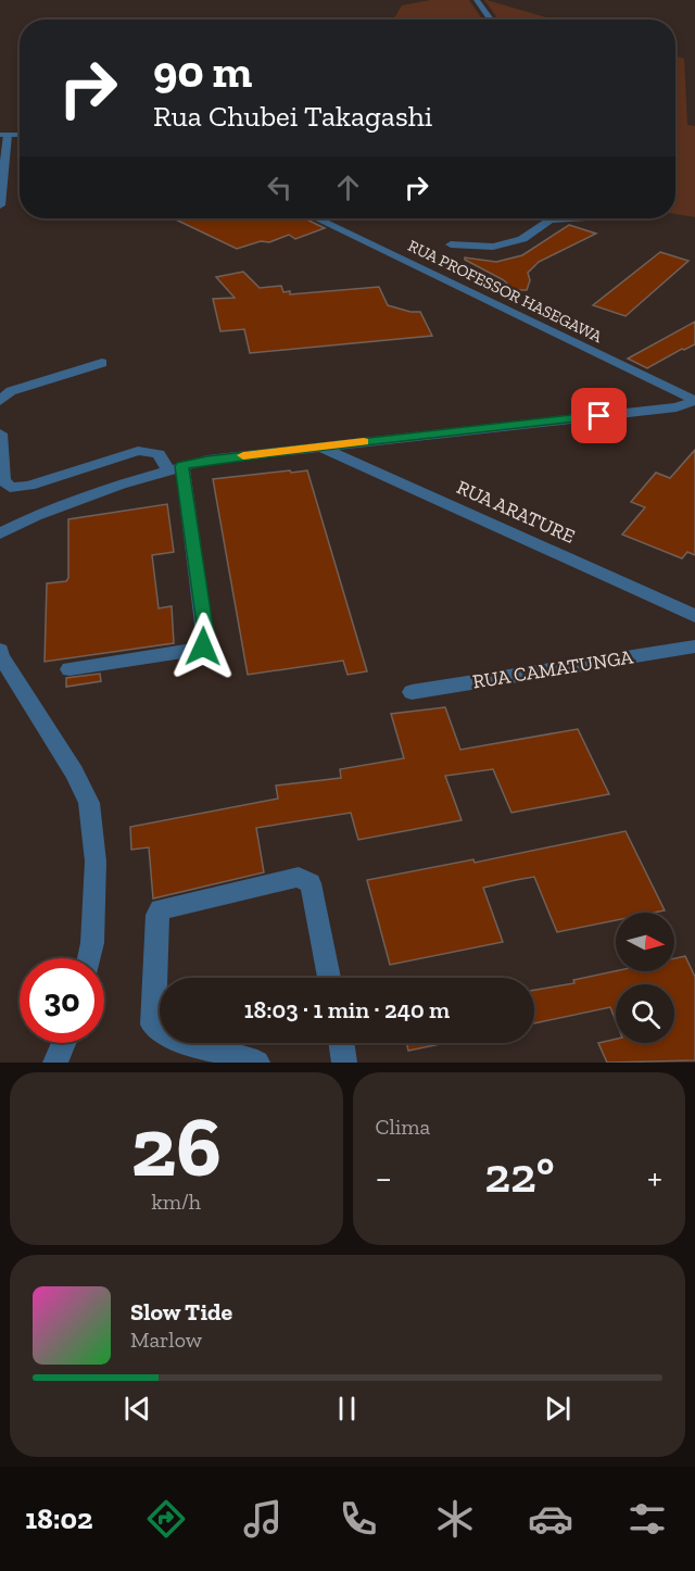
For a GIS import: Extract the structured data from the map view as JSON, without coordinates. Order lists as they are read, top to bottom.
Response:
{
  "streets": {
    "street": ["RUA PROFESSOR HASEGAWA", "RUA ARATURE", "RUA CAMATUNGA"]
  },
  "north": "right",
  "page": {
    "turn": ["90 m", "Rua Chubei Takagashi"],
    "limit": "30",
    "trip": "18:03 · 1 min · 240 m",
    "tile": [
      ["26", "km/h"],
      "Clima"
    ],
    "heat": ["−", "22°", "+"],
    "song": ["Slow Tide", "Marlow"],
    "tabs": "18:02"
  }
}
